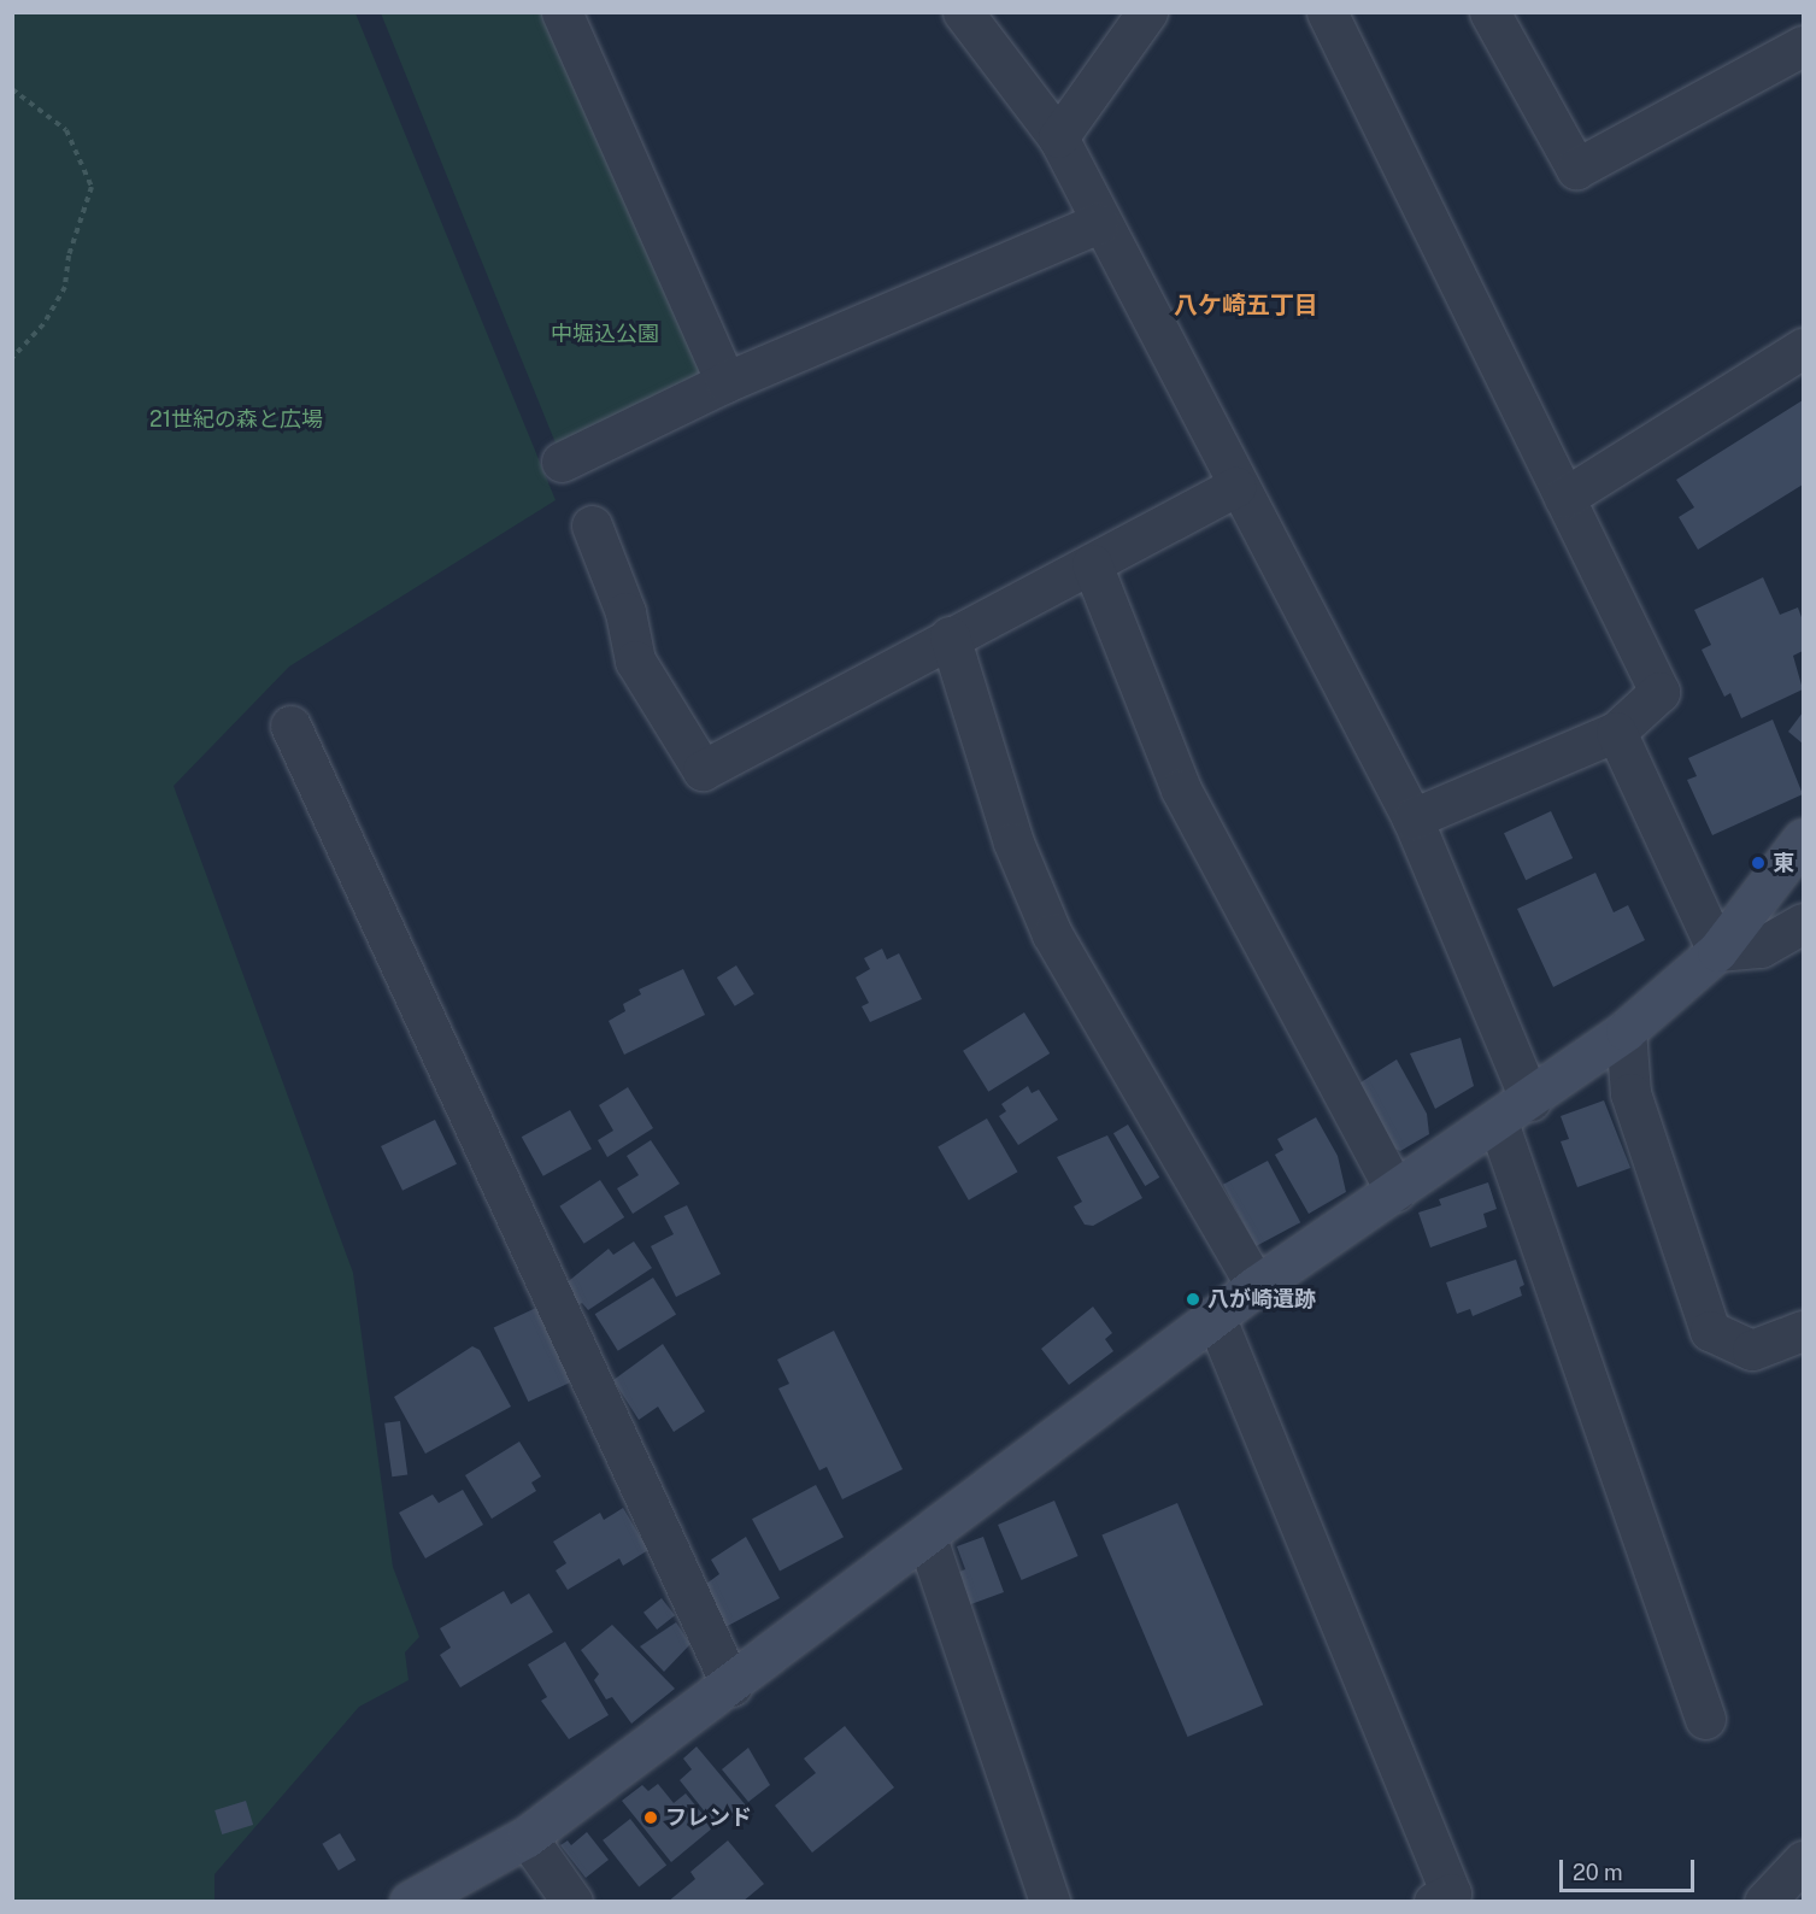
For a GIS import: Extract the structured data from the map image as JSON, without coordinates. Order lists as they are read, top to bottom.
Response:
{
  "districts": ["八ケ崎五丁目"],
  "parks": ["中堀込公園", "21世紀の森と広場"],
  "places": ["東", "八が崎遺跡", "フレンド"],
  "scale_bar": "20 m"
}
